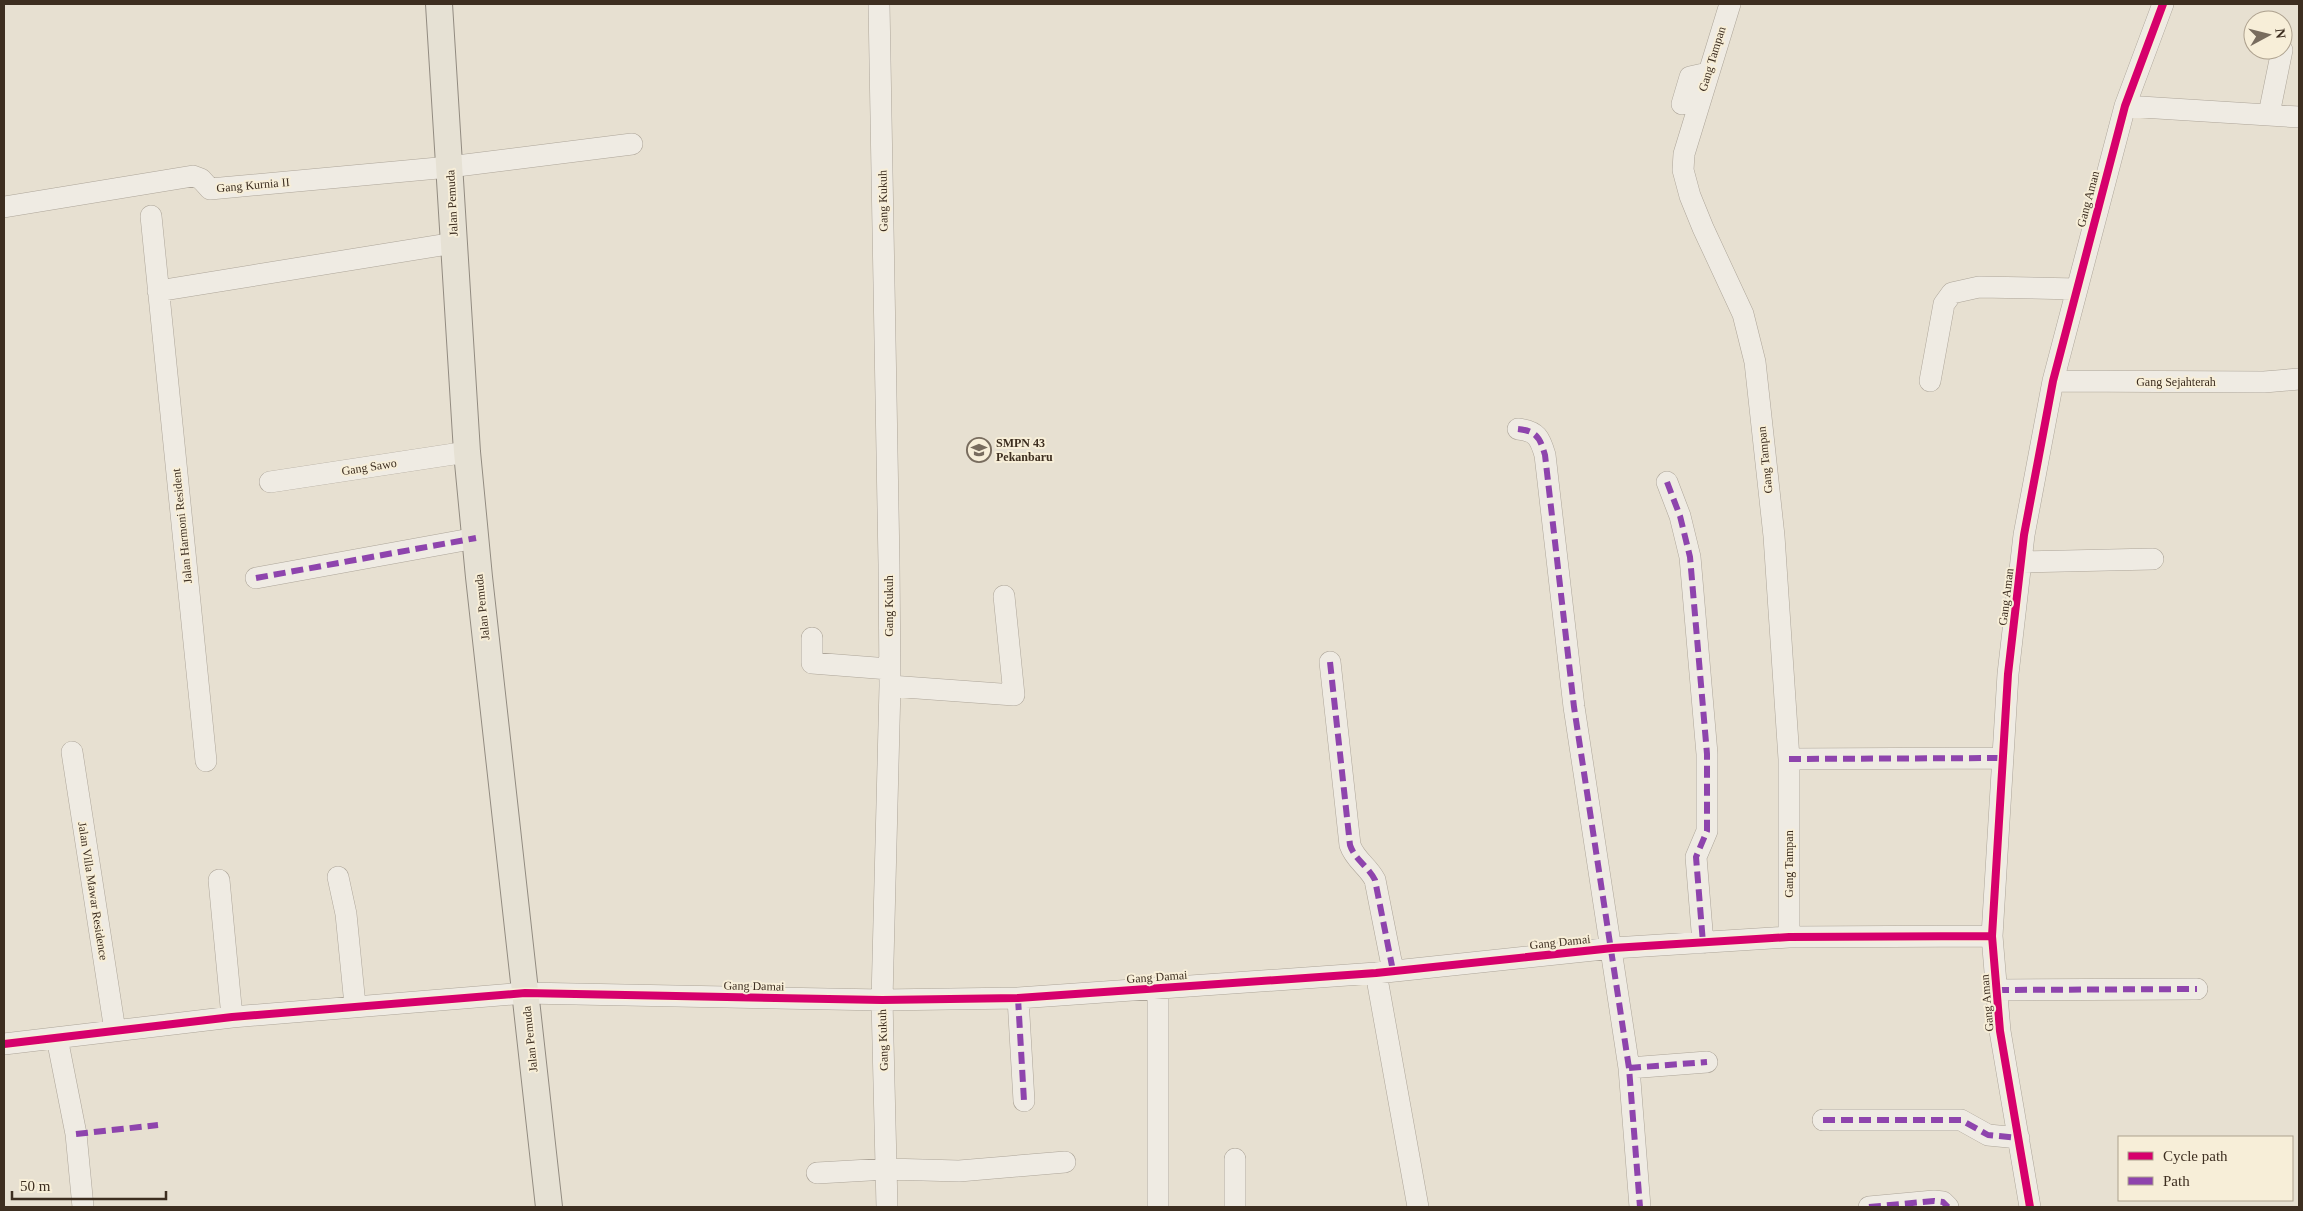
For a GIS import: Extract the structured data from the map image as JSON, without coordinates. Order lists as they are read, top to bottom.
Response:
{
  "streets": {
    "main road": ["Jalan Pemuda"],
    "street": [
      "Gang Tampan",
      "Gang Kurnia II",
      "Gang Aman",
      "Gang Kukuh",
      "Gang Sejahterah",
      "Gang Sawo",
      "Jalan Harmoni Resident",
      "Jalan Villa Mawar Residence",
      "Gang Damai"
    ]
  },
  "crossings": [
    ["Gang Tampan", "Gang Damai"],
    ["Gang Kurnia II", "Jalan Pemuda"],
    ["Gang Aman", "Gang Sejahterah"],
    ["Gang Aman", "Gang Damai"],
    ["Gang Kukuh", "Gang Damai"],
    ["Jalan Pemuda", "Gang Sawo"],
    ["Jalan Pemuda", "Gang Damai"],
    ["Jalan Villa Mawar Residence", "Gang Damai"]
  ],
  "places": {
    "school or university": ["SMPN 43 Pekanbaru"]
  },
  "legend": ["Cycle path", "Path"],
  "scale_bar": "50 m",
  "north": "right"
}
